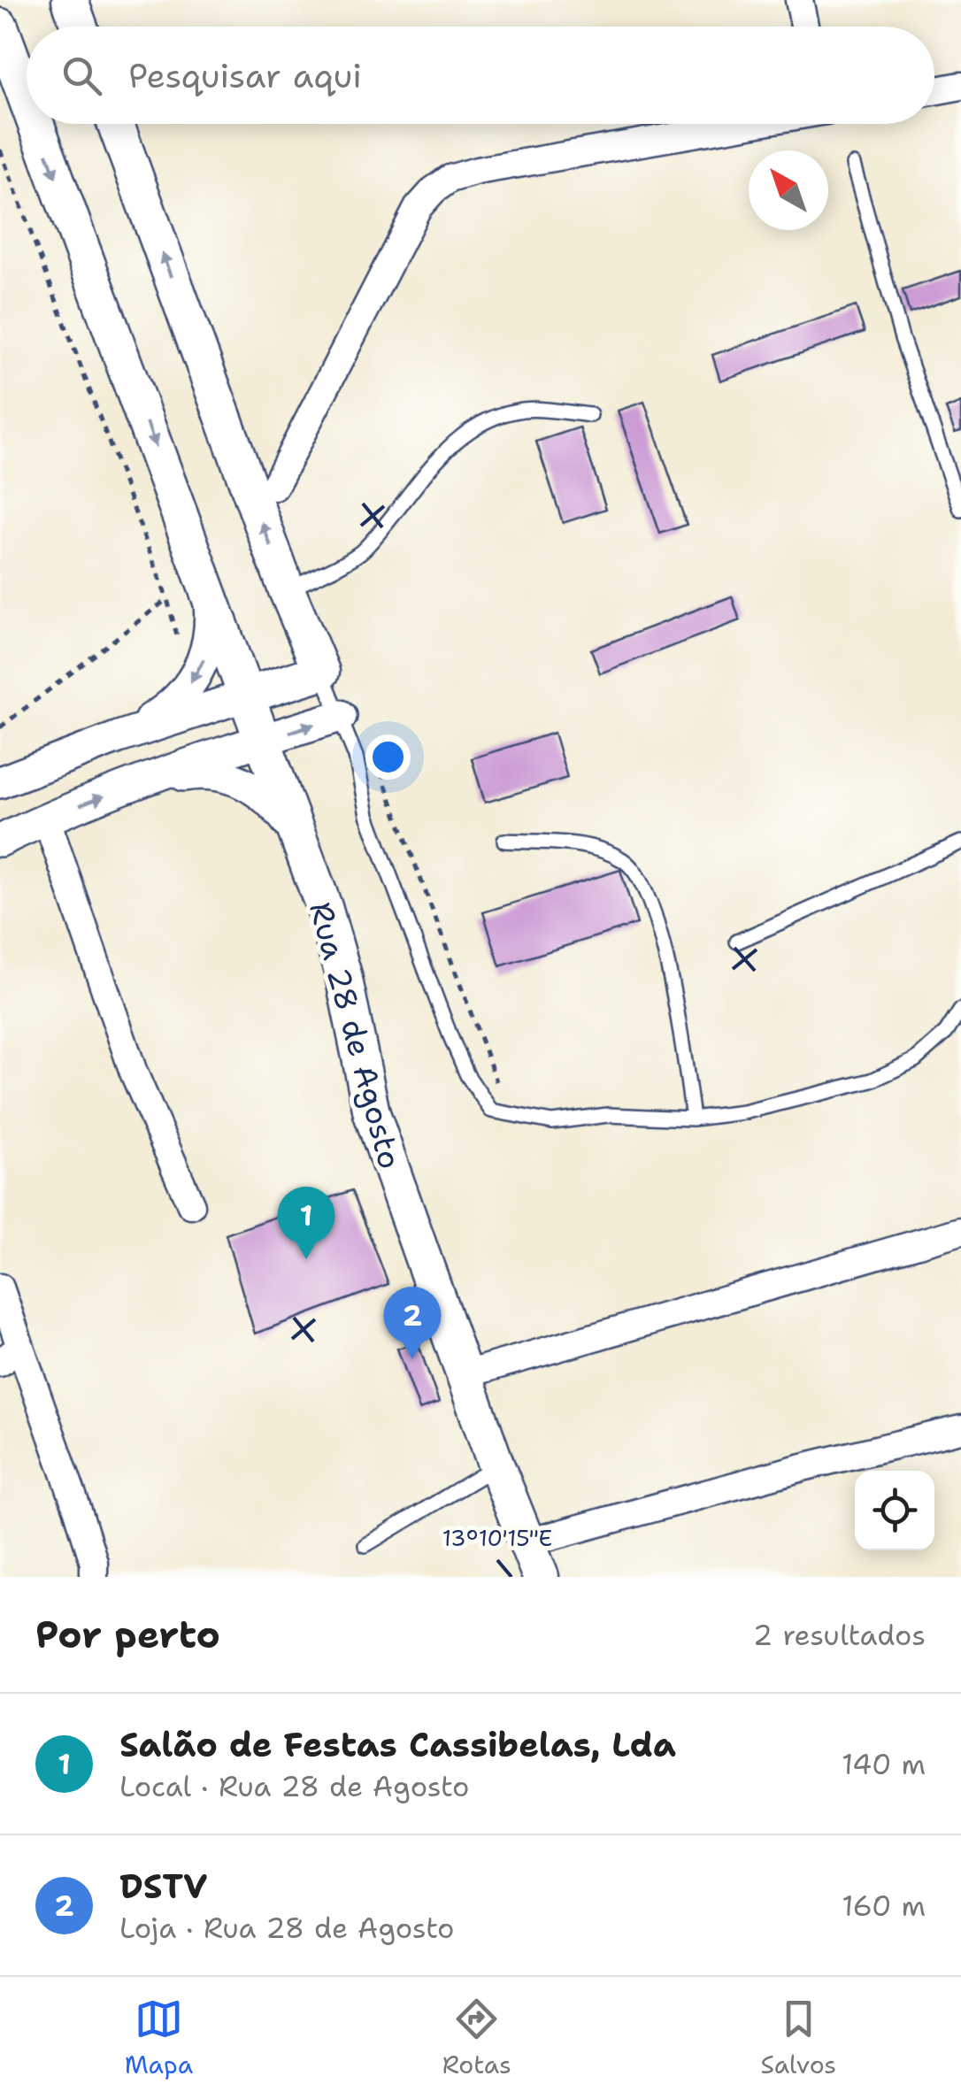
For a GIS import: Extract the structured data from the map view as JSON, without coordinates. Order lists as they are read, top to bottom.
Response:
{
  "streets": {
    "main road": ["Rua 28 de Agosto"]
  },
  "north": "top left",
  "page": {
    "search": "Pesquisar aqui",
    "pins": ["1", "2"],
    "heading": ["Por perto", "2 resultados"],
    "list": [
      {
        "mark": "1",
        "name": "Salão de Festas Cassibelas, Lda",
        "note": "Local · Rua 28 de Agosto",
        "value": "140 m"
      },
      {
        "mark": "2",
        "name": "DSTV",
        "note": "Loja · Rua 28 de Agosto",
        "value": "160 m"
      }
    ],
    "nav": ["Mapa", "Rotas", "Salvos"]
  },
  "coordinates": ["13°10'15\"E"]
}
